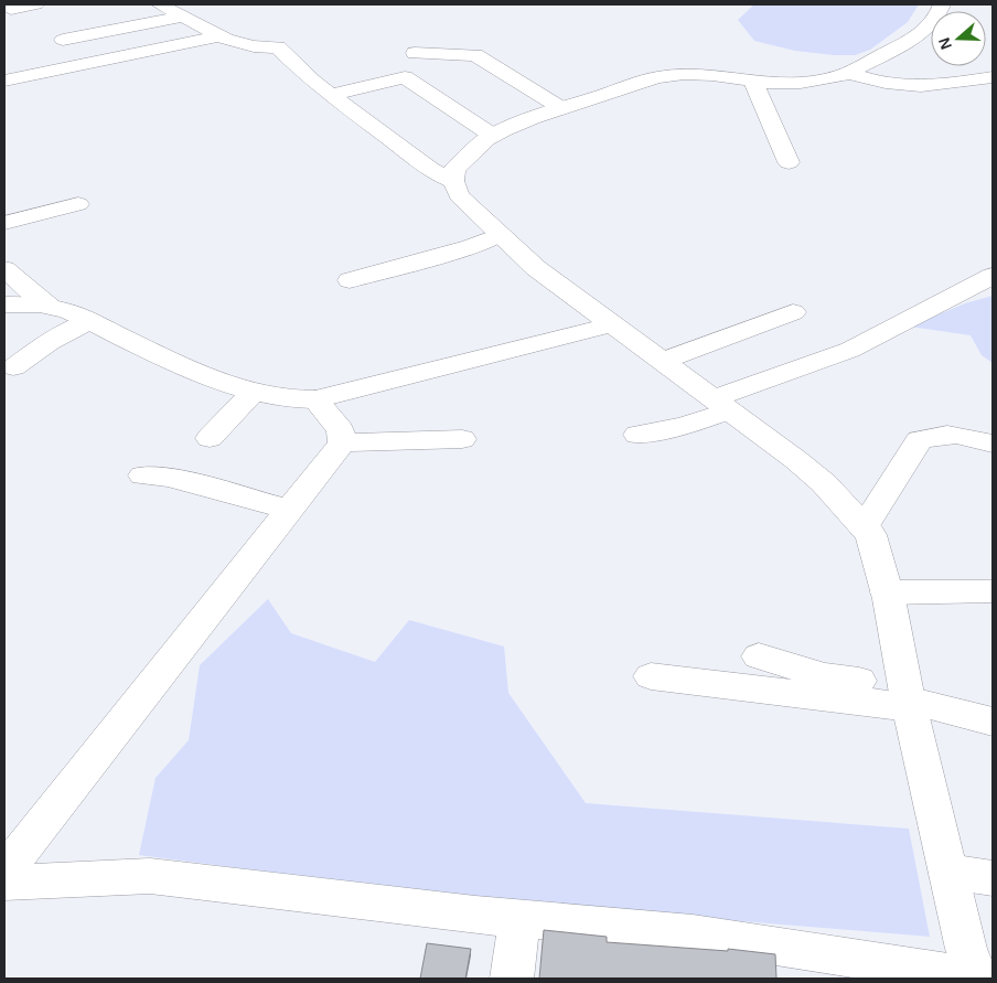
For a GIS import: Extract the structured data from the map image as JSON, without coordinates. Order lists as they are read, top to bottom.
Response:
{
  "north": "left"
}
